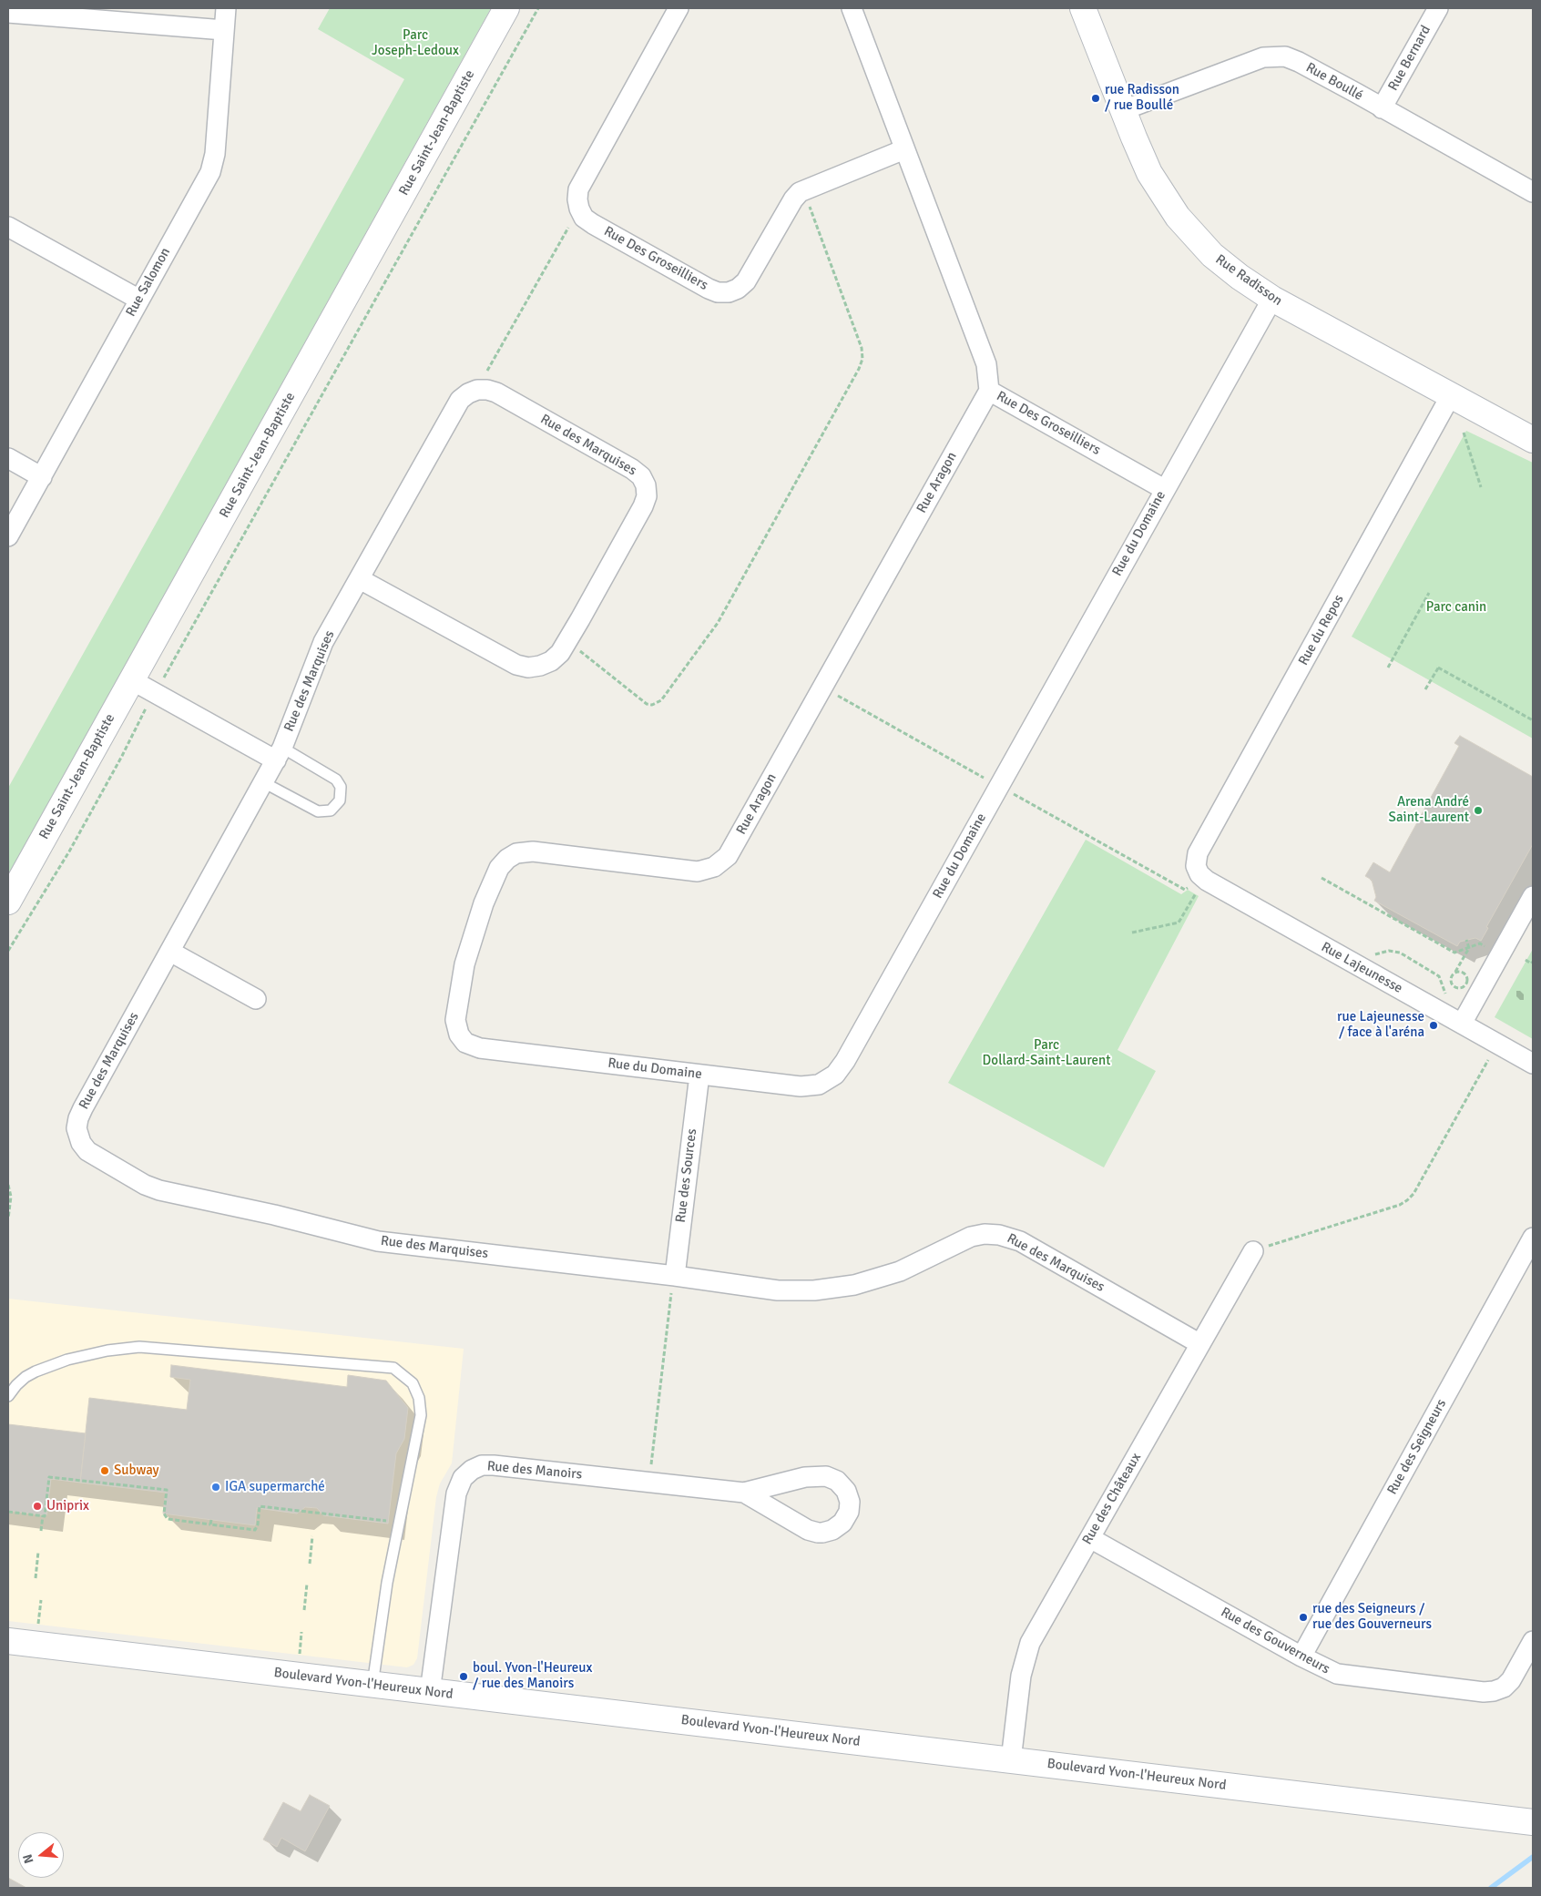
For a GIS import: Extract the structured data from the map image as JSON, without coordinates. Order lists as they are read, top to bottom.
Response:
{
  "streets": {
    "street": [
      "Rue Bernard",
      "Rue Boullé",
      "Rue Saint-Jean-Baptiste",
      "Rue Des Groseilliers",
      "Rue Radisson",
      "Rue Salomon",
      "Rue des Marquises",
      "Rue Aragon",
      "Rue du Domaine",
      "Rue du Repos",
      "Rue Lajeunesse",
      "Rue des Sources",
      "Rue des Seigneurs",
      "Rue des Manoirs",
      "Rue des Châteaux",
      "Rue des Gouverneurs",
      "Boulevard Yvon-l'Heureux Nord"
    ]
  },
  "crossings": [
    ["Rue Bernard", "Rue Boullé"],
    ["Rue Boullé", "Rue Radisson"],
    ["Rue Des Groseilliers", "Rue Aragon"],
    ["Rue Des Groseilliers", "Rue du Domaine"],
    ["Rue Radisson", "Rue du Domaine"],
    ["Rue Radisson", "Rue du Repos"],
    ["Rue des Marquises", "Rue des Sources"],
    ["Rue des Marquises", "Rue des Châteaux"],
    ["Rue Aragon", "Rue du Domaine"],
    ["Rue du Domaine", "Rue des Sources"],
    ["Rue du Repos", "Rue Lajeunesse"],
    ["Rue des Seigneurs", "Rue des Gouverneurs"],
    ["Rue des Manoirs", "Boulevard Yvon-l'Heureux Nord"],
    ["Rue des Châteaux", "Rue des Gouverneurs"],
    ["Rue des Châteaux", "Boulevard Yvon-l'Heureux Nord"]
  ],
  "parks": ["Parc Joseph-Ledoux", "Parc canin", "Parc Dollard-Saint-Laurent"],
  "places": [
    "rue Radisson / rue Boullé",
    "Arena André Saint-Laurent",
    "rue Lajeunesse / face à l'aréna",
    "Subway",
    "IGA supermarché",
    "Uniprix",
    "rue des Seigneurs / rue des Gouverneurs",
    "boul. Yvon-l'Heureux / rue des Manoirs"
  ],
  "north": "left"
}
